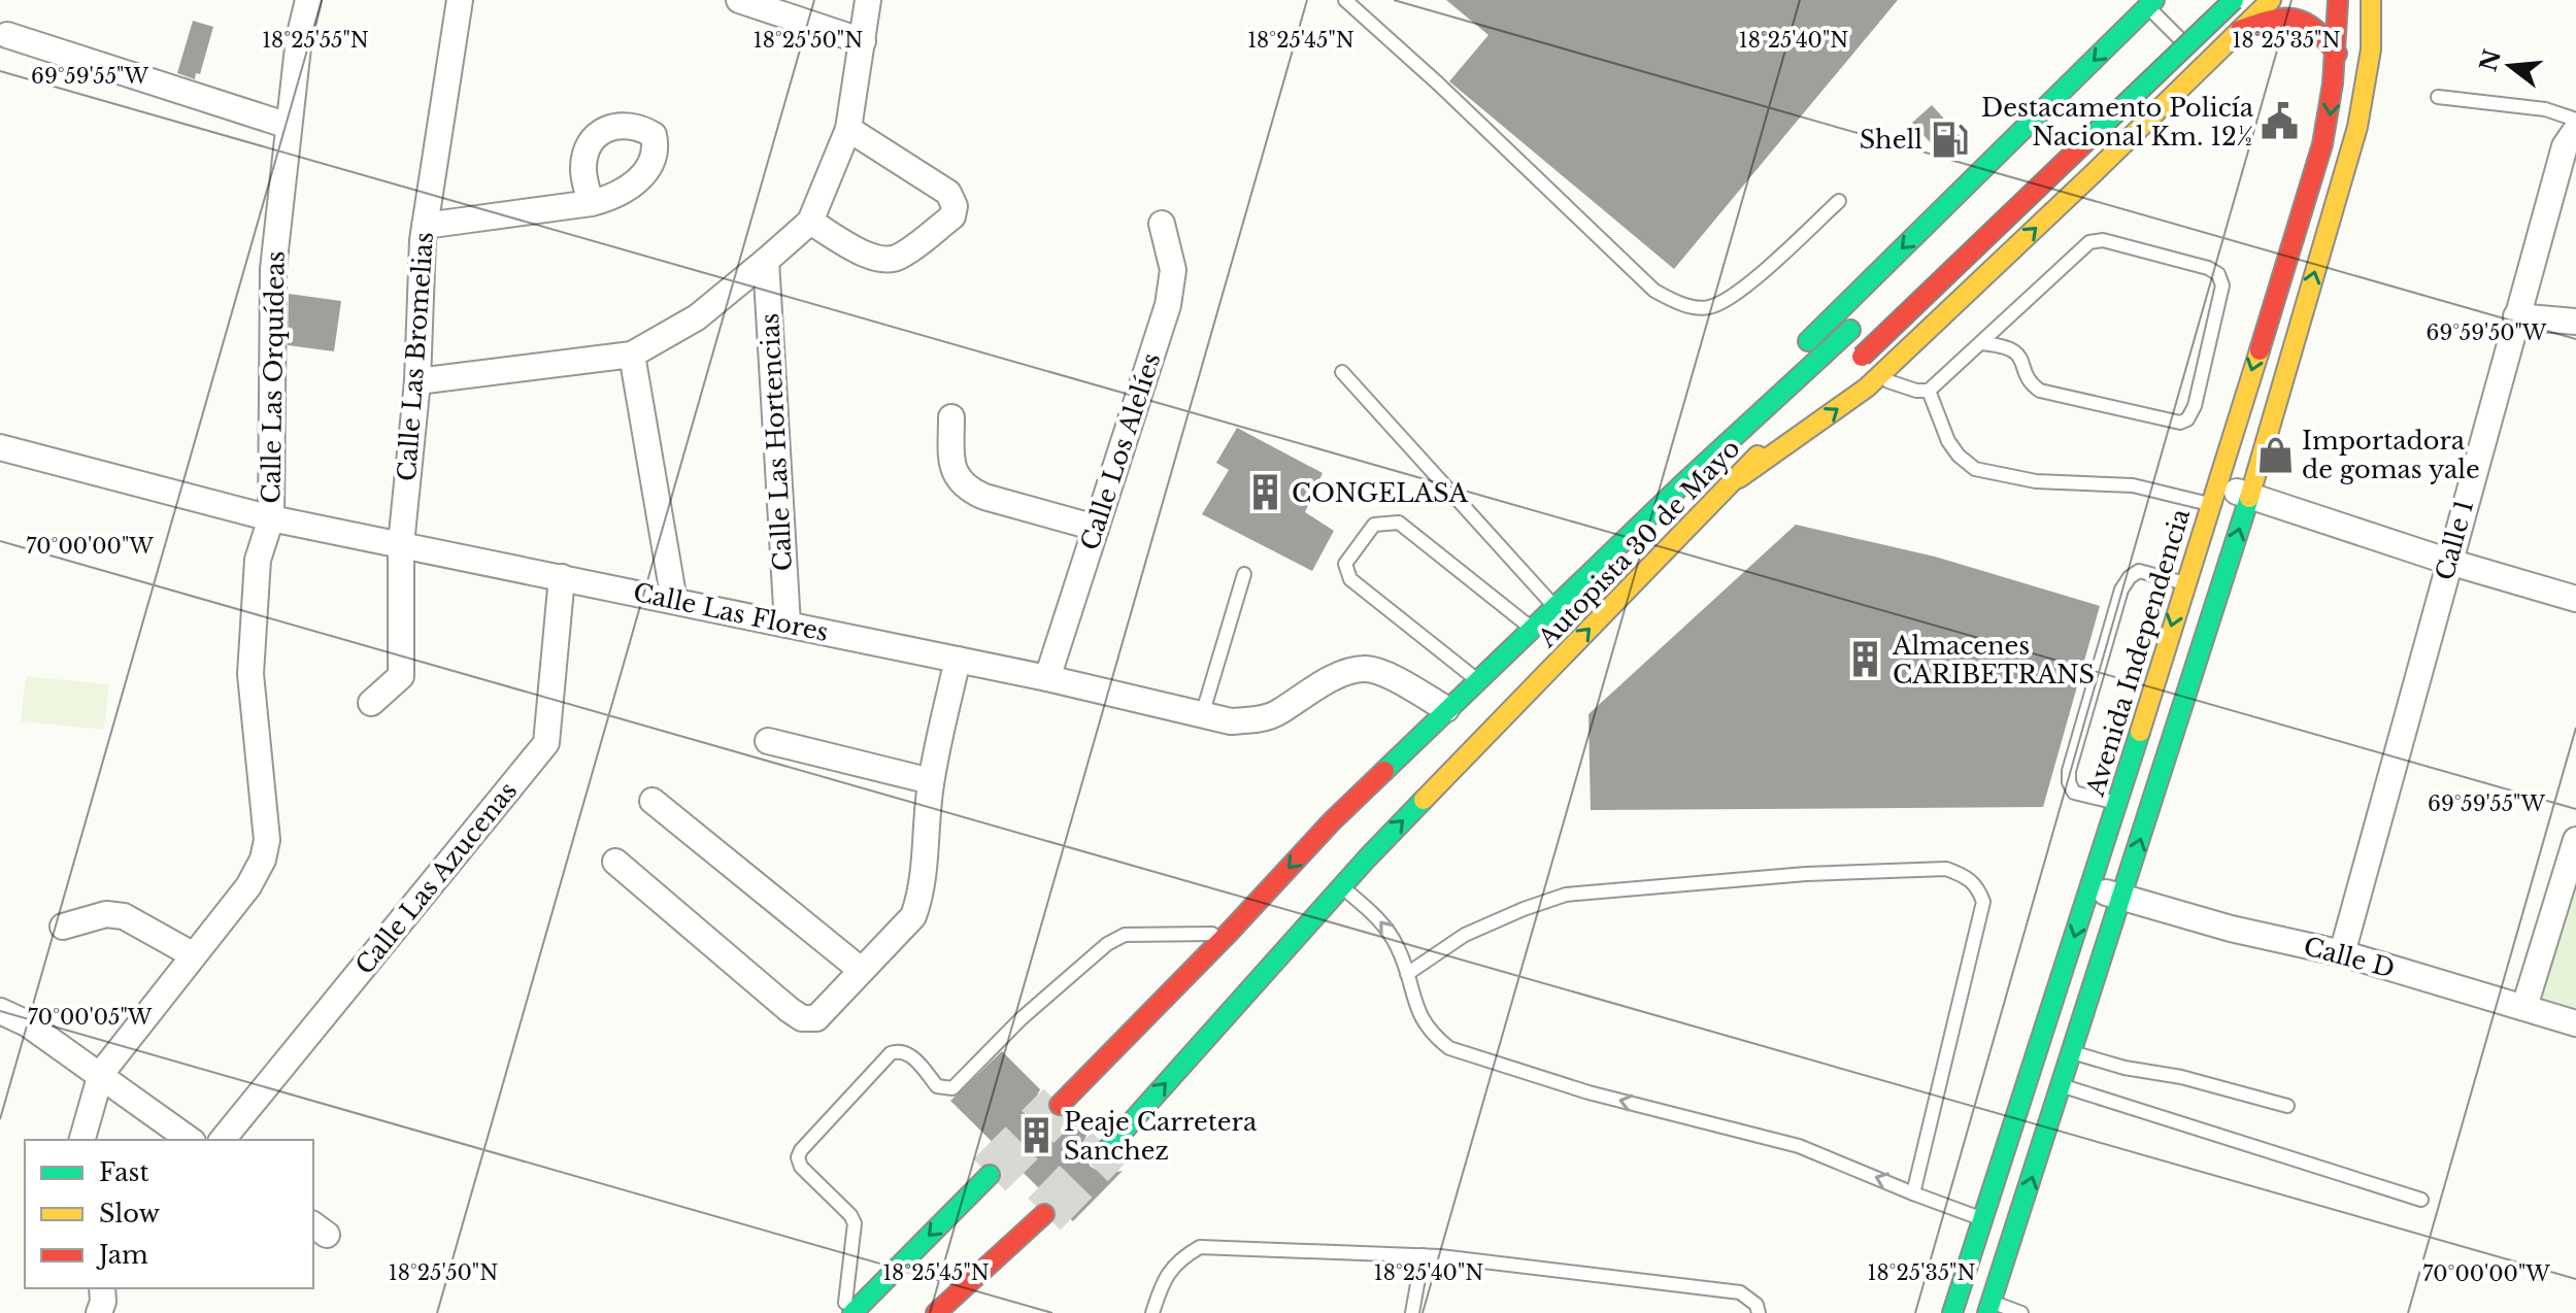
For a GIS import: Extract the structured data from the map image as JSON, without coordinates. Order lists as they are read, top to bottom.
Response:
{
  "streets": {
    "main road": ["Autopista 30 de Mayo", "Avenida Independencia"],
    "street": [
      "Calle Las Bromelias",
      "Calle Las Orquídeas",
      "Calle Las Hortencias",
      "Calle Los Alelíes",
      "Calle 1",
      "Calle Las Flores",
      "Calle Las Azucenas",
      "Calle D"
    ]
  },
  "crossings": [
    ["Calle Las Bromelias", "Calle Las Flores"],
    ["Calle Las Orquídeas", "Calle Las Flores"],
    ["Calle Las Hortencias", "Calle Las Flores"],
    ["Calle Los Alelíes", "Calle Las Flores"],
    ["Calle 1", "Calle D"],
    ["Autopista 30 de Mayo", "Calle Las Flores"],
    ["Calle Las Flores", "Calle Las Azucenas"],
    ["Avenida Independencia", "Calle D"]
  ],
  "places": {
    "public building": ["Destacamento Policía Nacional Km. 12½"],
    "fuel station": ["Shell"],
    "shop": ["Importadora de gomas yale"],
    "building": ["CONGELASA", "Almacenes CARIBETRANS", "Peaje Carretera Sanchez"]
  },
  "legend": ["Fast", "Slow", "Jam"],
  "north": "left",
  "coordinates": [
    "18°25'55\"N",
    "18°25'50\"N",
    "18°25'45\"N",
    "18°25'40\"N",
    "18°25'35\"N",
    "69°59'55\"W",
    "69°59'50\"W",
    "70°00'00\"W",
    "70°00'05\"W"
  ]
}
